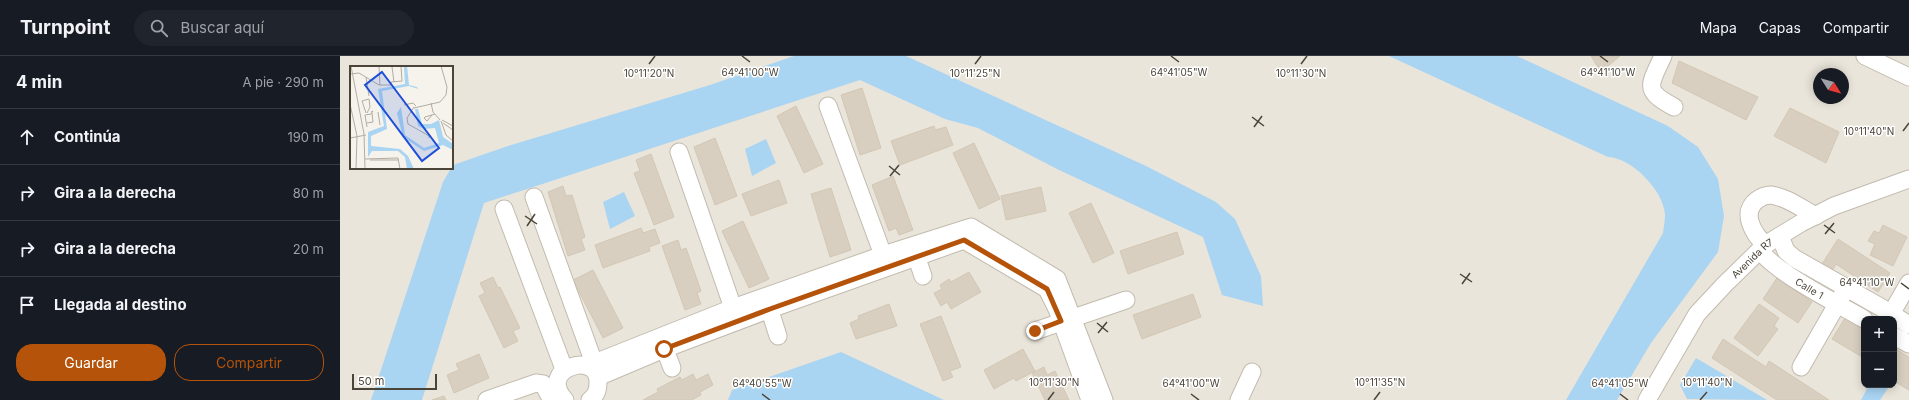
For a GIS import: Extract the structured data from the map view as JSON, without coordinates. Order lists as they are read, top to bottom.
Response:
{
  "streets": {
    "street": ["Avenida R7", "Calle 1"]
  },
  "crossings": [
    ["Avenida R7", "Calle 1"]
  ],
  "scale_bar": "50 m",
  "north": "bottom right",
  "page": {
    "header": "Turnpoint",
    "search": "Buscar aquí",
    "nav": ["Mapa", "Capas", "Compartir"],
    "heading": ["4 min", "A pie · 290 m"],
    "list": [
      ["Continúa", "190 m"],
      ["Gira a la derecha", "80 m"],
      ["Gira a la derecha", "20 m"],
      "Llegada al destino"
    ],
    "map_buttons": ["+", "−"],
    "buttons": ["Guardar", "Compartir"],
    "scale": "50 m"
  },
  "coordinates": [
    "64°41'00\"W",
    "64°41'05\"W",
    "64°41'10\"W",
    "10°11'20\"N",
    "10°11'25\"N",
    "10°11'30\"N",
    "10°11'40\"N",
    "10°11'35\"N",
    "64°40'55\"W"
  ]
}
